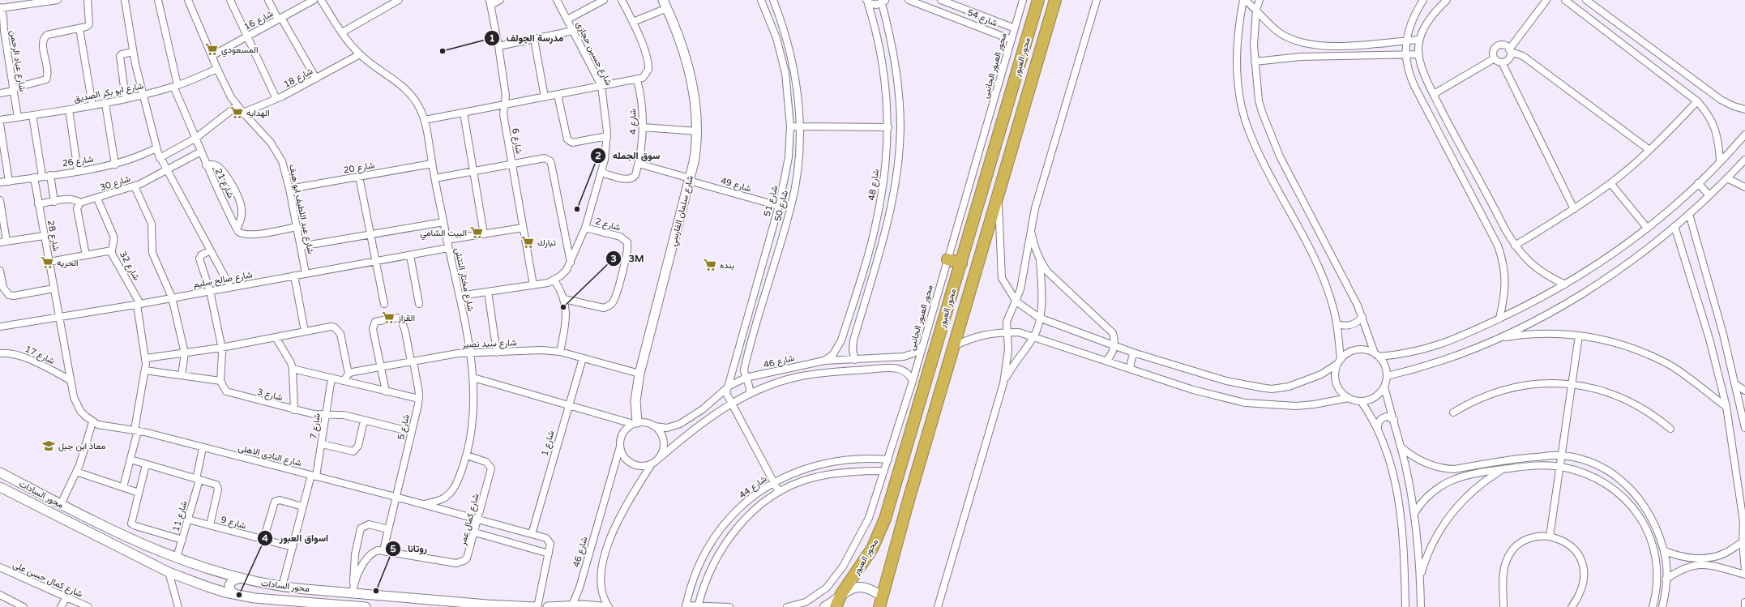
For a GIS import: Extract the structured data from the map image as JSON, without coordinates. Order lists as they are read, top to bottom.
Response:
{
  "streets": {
    "highway": ["محور العبور"],
    "street": [
      "شارع 54",
      "شارع 16",
      "شارع حسين حجازى",
      "شارع عباد الرحمن",
      "محور العبور الجانبى",
      "شارع 18",
      "شارع ابو بكر الصديق",
      "شارع 4",
      "شارع 6",
      "شارع 26",
      "شارع 20",
      "شارع 30",
      "شارع 21",
      "شارع 49",
      "شارع 48",
      "شارع 51",
      "شارع 50",
      "شارع عبد اللطيف ابو هيف",
      "شارع سلمان الفارسي",
      "شارع 2",
      "شارع 28",
      "شارع 32",
      "شارع صالح سليم",
      "شارع مختار التتش",
      "شارع سيد نصير",
      "شارع 17",
      "شارع 46",
      "شارع 3",
      "شارع 7",
      "شارع 5",
      "شارع 1",
      "شارع النادى الاهلى",
      "شارع 44",
      "محور السادات",
      "شارع 11",
      "شارع كمال عمر",
      "شارع 9",
      "شارع كمال حسن على"
    ]
  },
  "crossings": [
    ["شارع 54", "محور العبور الجانبى"],
    ["شارع 16", "شارع عبد اللطيف ابو هيف"],
    ["شارع حسين حجازى", "شارع 4"],
    ["شارع حسين حجازى", "شارع 6"],
    ["شارع حسين حجازى", "شارع 2"],
    ["شارع حسين حجازى", "شارع مختار التتش"],
    ["شارع عباد الرحمن", "شارع ابو بكر الصديق"],
    ["محور العبور الجانبى", "شارع 46"],
    ["محور العبور الجانبى", "شارع 44"],
    ["شارع 18", "شارع عبد اللطيف ابو هيف"],
    ["شارع 18", "شارع مختار التتش"],
    ["شارع ابو بكر الصديق", "شارع 21"],
    ["شارع ابو بكر الصديق", "شارع عبد اللطيف ابو هيف"],
    ["شارع 26", "شارع 28"],
    ["شارع 20", "شارع عبد اللطيف ابو هيف"],
    ["شارع 20", "شارع مختار التتش"],
    ["شارع 30", "شارع 21"],
    ["شارع 30", "شارع 32"],
    ["شارع 49", "شارع 51"],
    ["شارع 49", "شارع سلمان الفارسي"],
    ["شارع 48", "شارع 46"],
    ["شارع 51", "شارع 46"],
    ["شارع 50", "شارع 46"],
    ["شارع عبد اللطيف ابو هيف", "شارع صالح سليم"],
    ["شارع سلمان الفارسي", "شارع سيد نصير"],
    ["شارع سلمان الفارسي", "شارع 46"],
    ["شارع 28", "شارع صالح سليم"],
    ["شارع 28", "شارع النادى الاهلى"],
    ["شارع 32", "شارع صالح سليم"],
    ["شارع 32", "شارع النادى الاهلى"],
    ["شارع صالح سليم", "شارع مختار التتش"],
    ["شارع صالح سليم", "شارع النادى الاهلى"],
    ["شارع مختار التتش", "شارع سيد نصير"],
    ["شارع مختار التتش", "شارع النادى الاهلى"],
    ["شارع مختار التتش", "شارع كمال عمر"],
    ["شارع سيد نصير", "شارع 5"],
    ["شارع سيد نصير", "شارع 1"],
    ["شارع 17", "شارع النادى الاهلى"],
    ["شارع 3", "شارع 7"],
    ["شارع 3", "شارع 5"],
    ["شارع 7", "شارع النادى الاهلى"],
    ["شارع 7", "محور السادات"],
    ["شارع 7", "شارع 9"],
    ["شارع 5", "شارع النادى الاهلى"],
    ["شارع 5", "شارع كمال عمر"],
    ["شارع 1", "شارع النادى الاهلى"],
    ["شارع النادى الاهلى", "شارع 11"],
    ["شارع النادى الاهلى", "شارع كمال عمر"],
    ["محور السادات", "شارع 11"],
    ["محور السادات", "شارع كمال عمر"],
    ["شارع 11", "شارع 9"]
  ],
  "places": {
    "supermarket": [
      "المسعودي",
      "الهدايه",
      "البيت الشامي",
      "تبارك",
      "الحريه",
      "بنده",
      "القزاز"
    ],
    "other": [
      "مدرسة الجولف",
      "سوق الجمله",
      "3M",
      "روتانا",
      "اسواق العبور"
    ],
    "school or university": ["معاذ ابن جبل"]
  }
}
